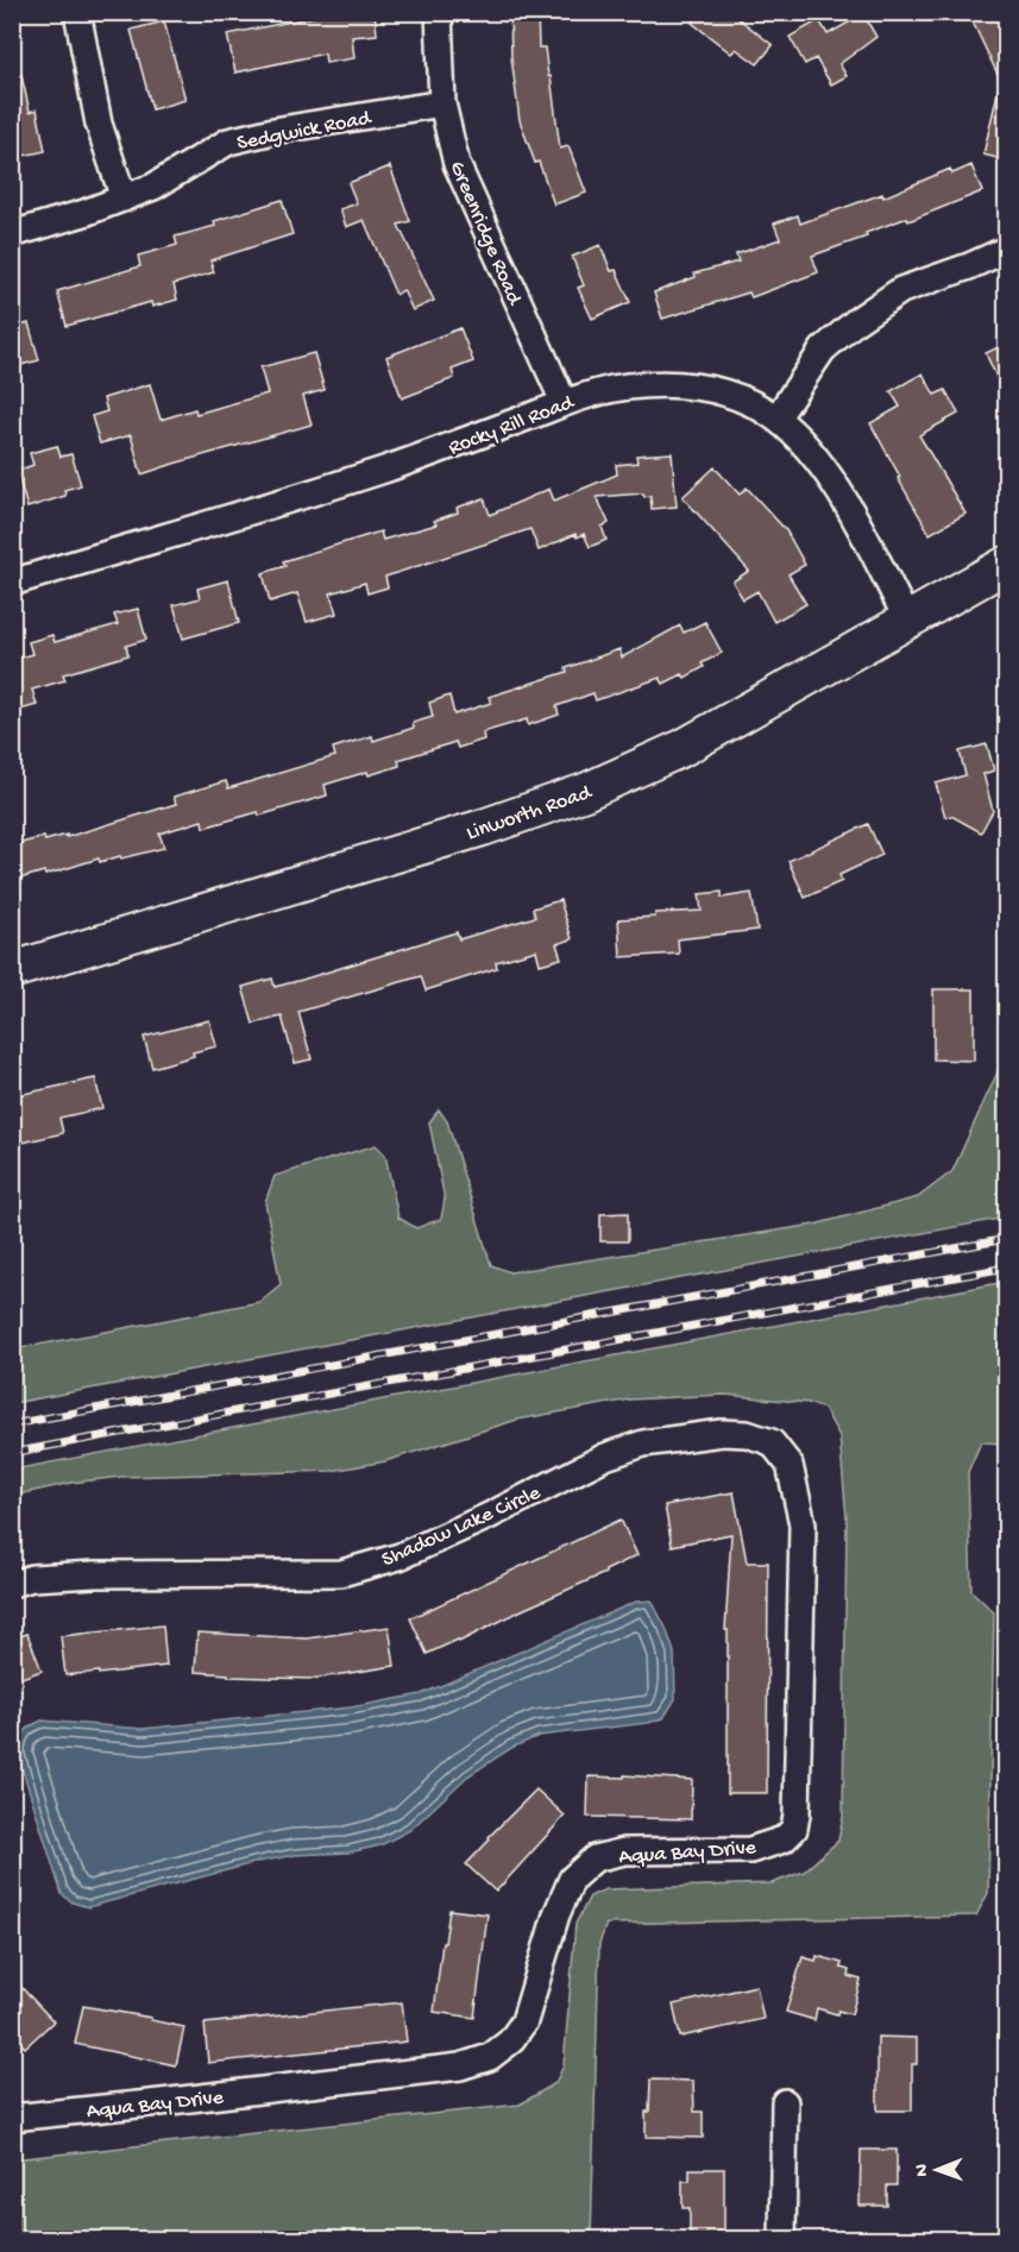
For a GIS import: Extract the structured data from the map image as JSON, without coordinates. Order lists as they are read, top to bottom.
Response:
{
  "streets": {
    "main road": ["Linworth Road"],
    "street": [
      "Sedgwick Road",
      "Greenridge Road",
      "Rocky Rill Road",
      "Shadow Lake Circle",
      "Aqua Bay Drive"
    ]
  },
  "crossings": [
    ["Sedgwick Road", "Greenridge Road"],
    ["Greenridge Road", "Rocky Rill Road"],
    ["Rocky Rill Road", "Linworth Road"],
    ["Shadow Lake Circle", "Aqua Bay Drive"]
  ],
  "north": "left"
}
